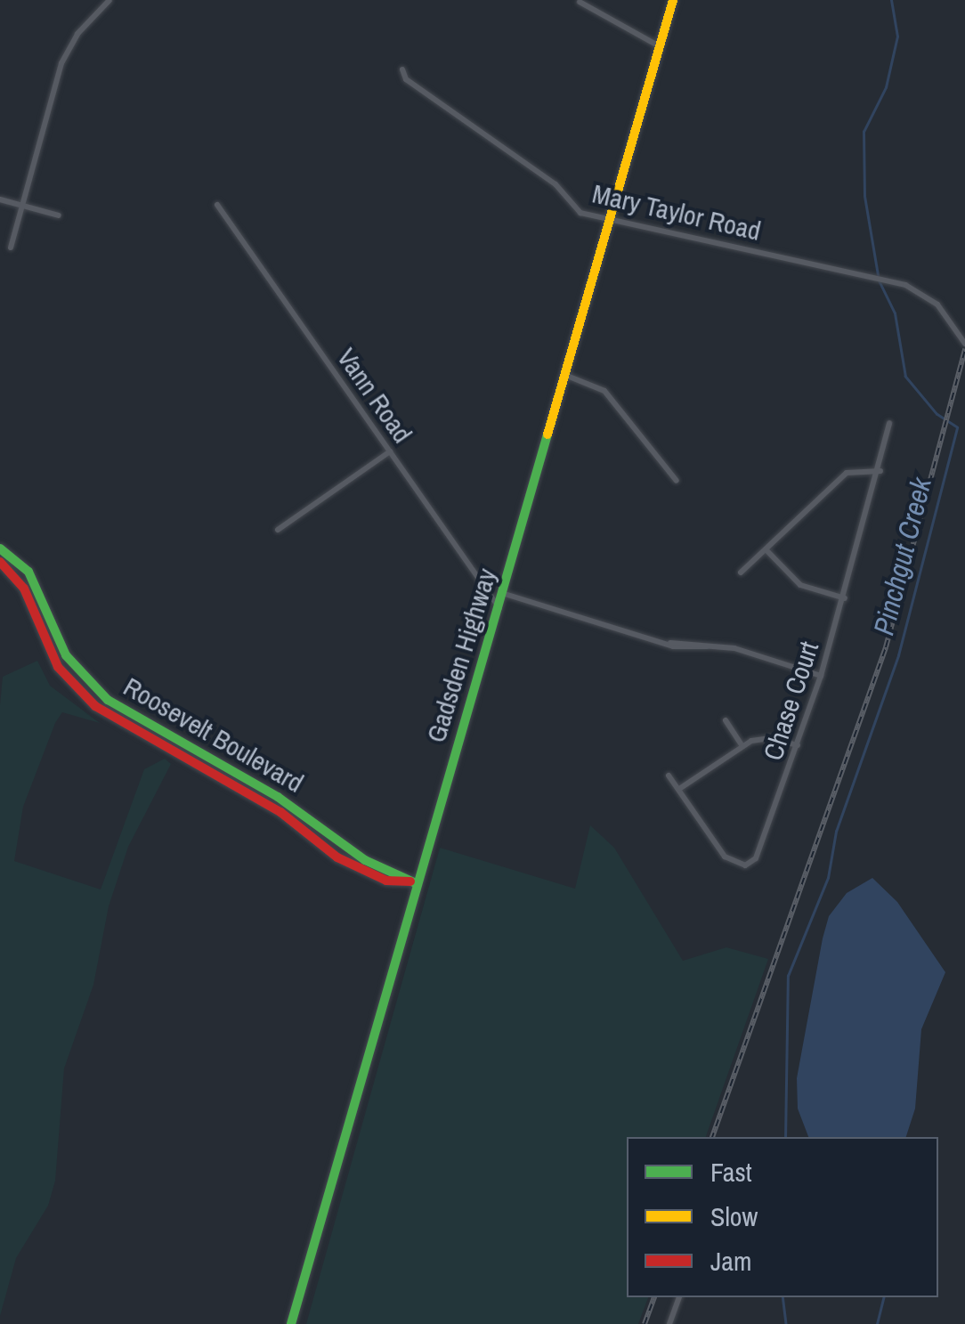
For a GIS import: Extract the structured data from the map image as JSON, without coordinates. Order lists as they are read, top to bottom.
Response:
{
  "streets": {
    "main road": ["Gadsden Highway", "Roosevelt Boulevard"],
    "street": ["Mary Taylor Road", "Vann Road", "Chase Court"]
  },
  "crossings": [
    ["Mary Taylor Road", "Gadsden Highway"],
    ["Vann Road", "Gadsden Highway"],
    ["Gadsden Highway", "Roosevelt Boulevard"]
  ],
  "water": ["Pinchgut Creek"],
  "legend": ["Fast", "Slow", "Jam"]
}
